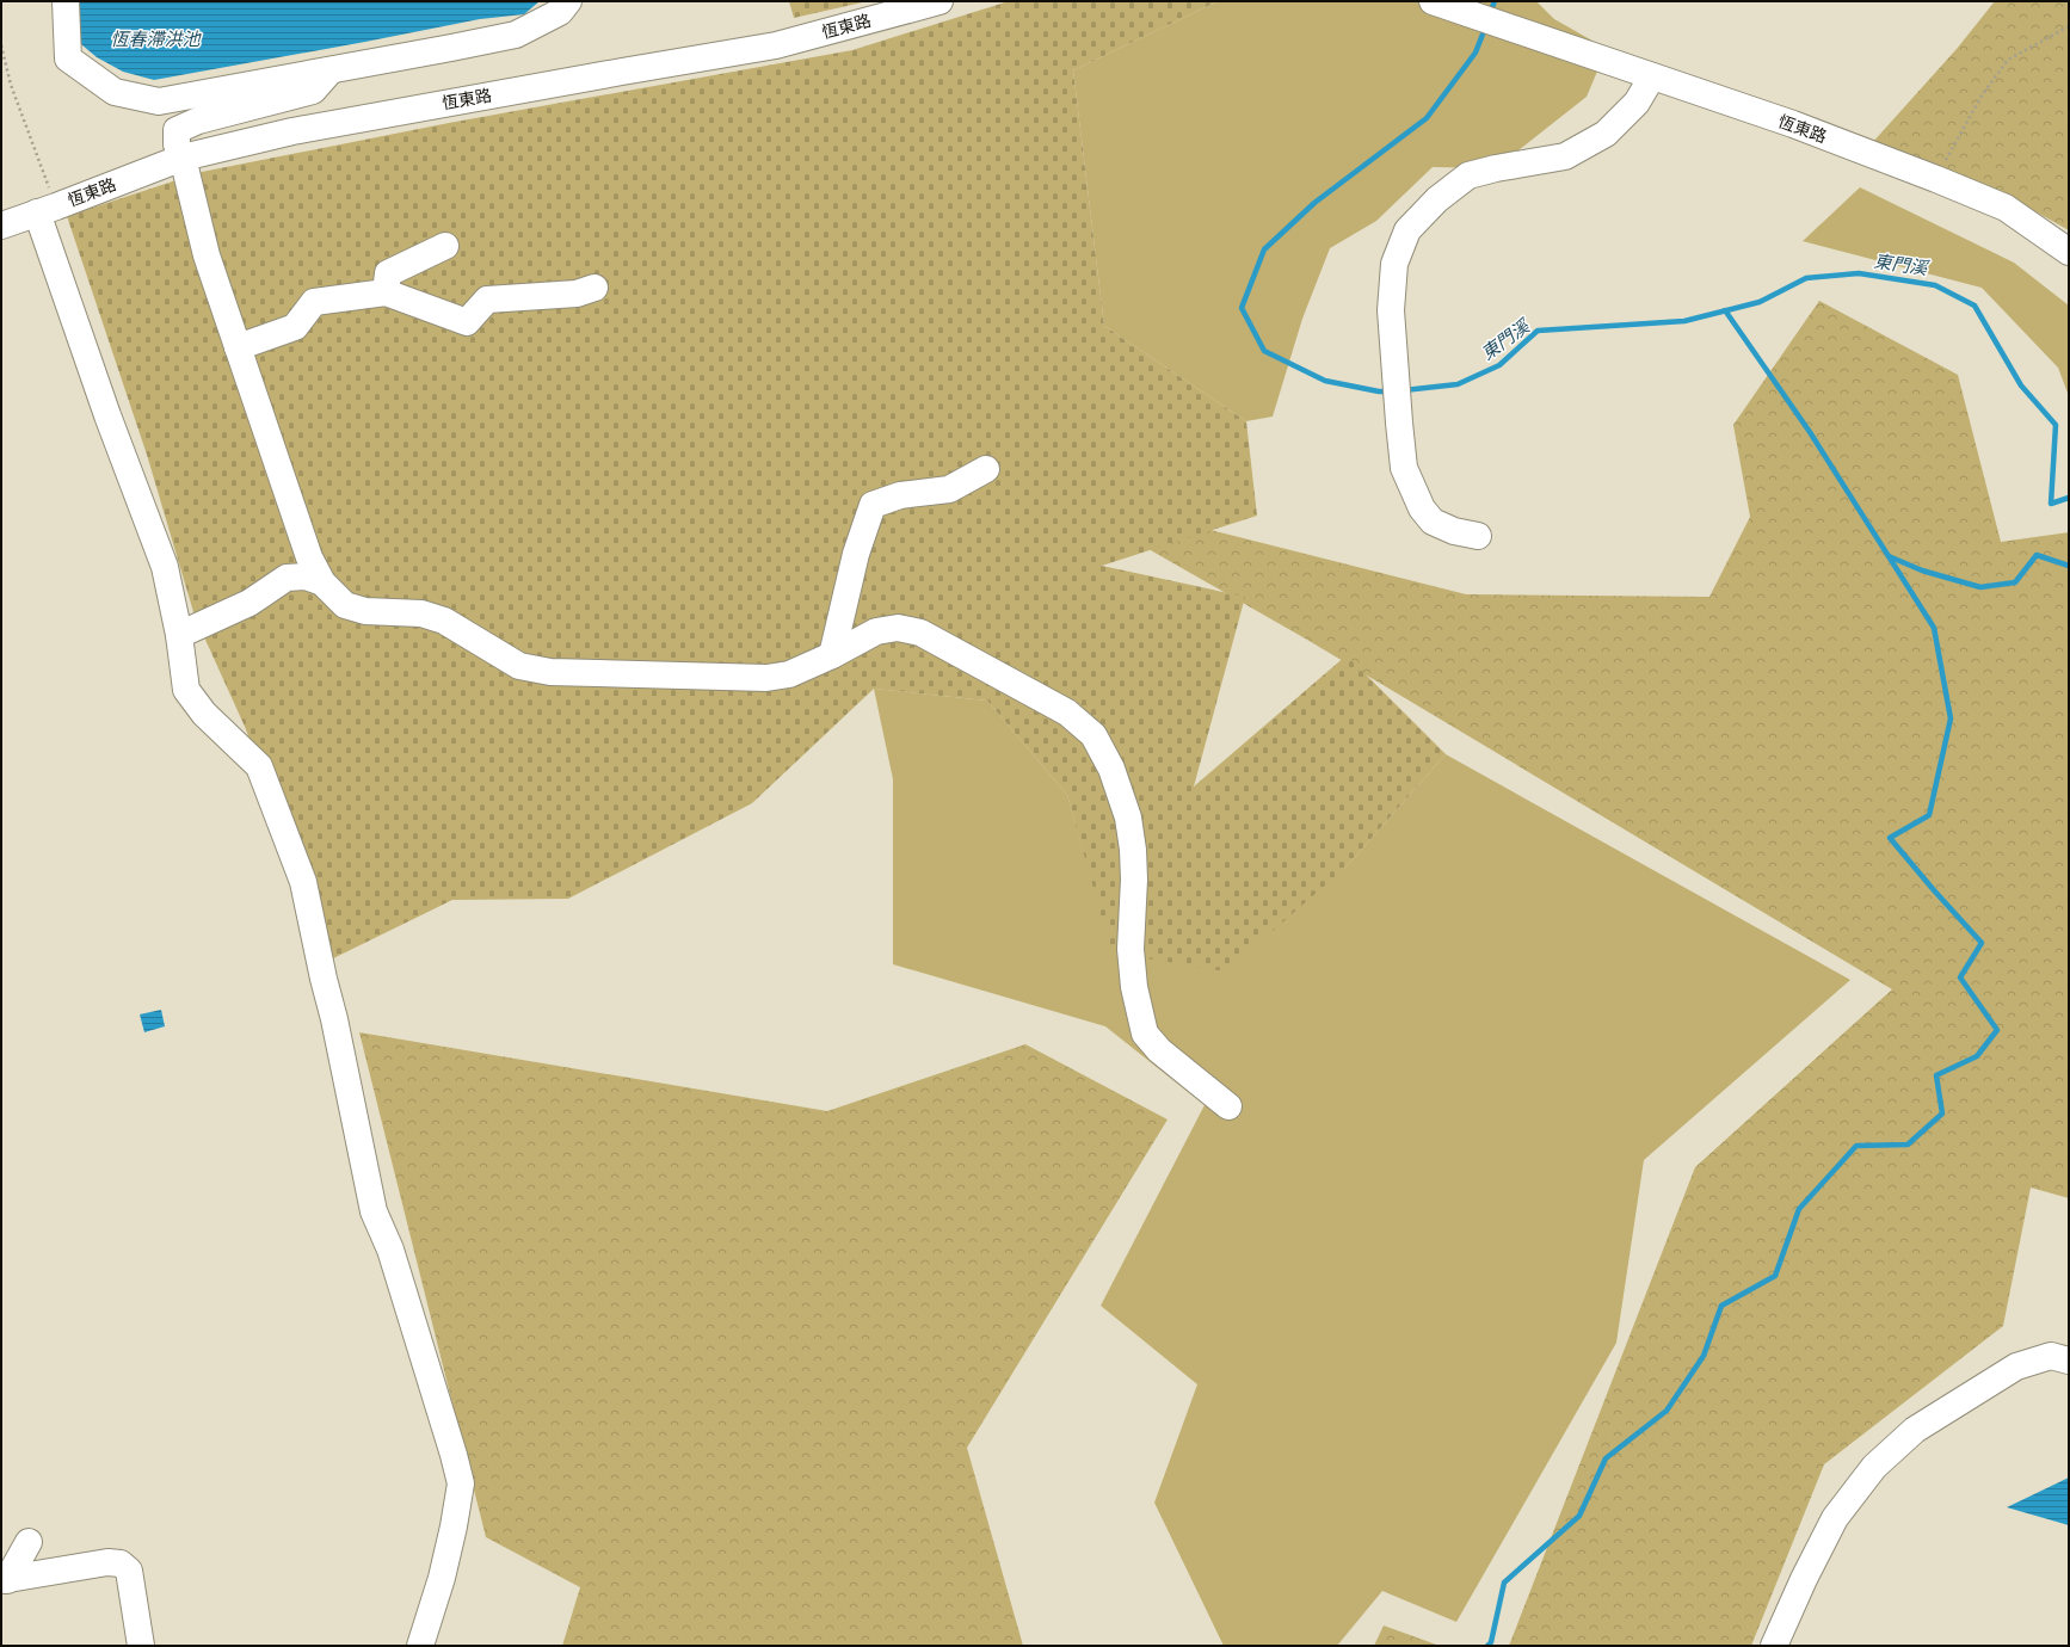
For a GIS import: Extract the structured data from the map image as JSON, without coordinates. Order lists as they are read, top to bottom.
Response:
{
  "streets": {
    "street": ["恆東路"]
  },
  "water": ["恆春滯洪池", "東門溪"]
}
